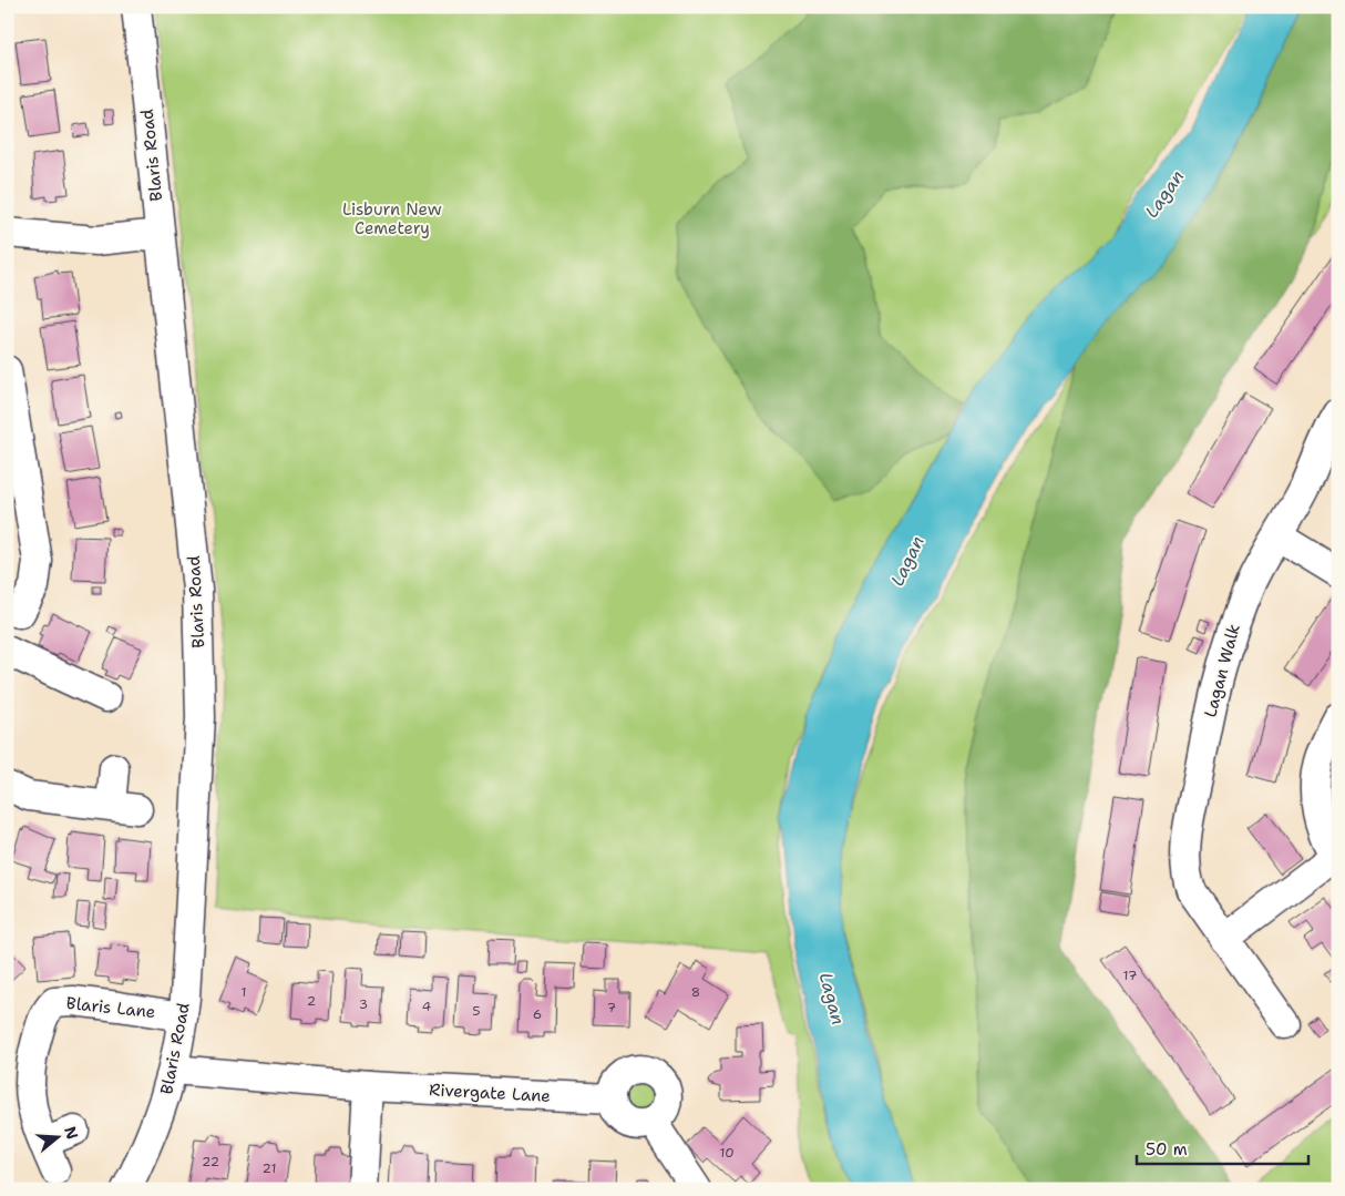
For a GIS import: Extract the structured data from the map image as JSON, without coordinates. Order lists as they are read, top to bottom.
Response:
{
  "streets": {
    "street": [
      "Blaris Road",
      "Lagan Walk",
      "Blaris Lane",
      "Rivergate Lane"
    ]
  },
  "crossings": [
    ["Blaris Road", "Blaris Lane"],
    ["Blaris Road", "Rivergate Lane"]
  ],
  "water": ["Lagan"],
  "parks": ["Lisburn New Cemetery"],
  "house_numbers": [
    "17",
    "1",
    "8",
    "2",
    "3",
    "4",
    "7",
    "5",
    "6",
    "10",
    "22",
    "21"
  ],
  "scale_bar": "50 m",
  "north": "right"
}
